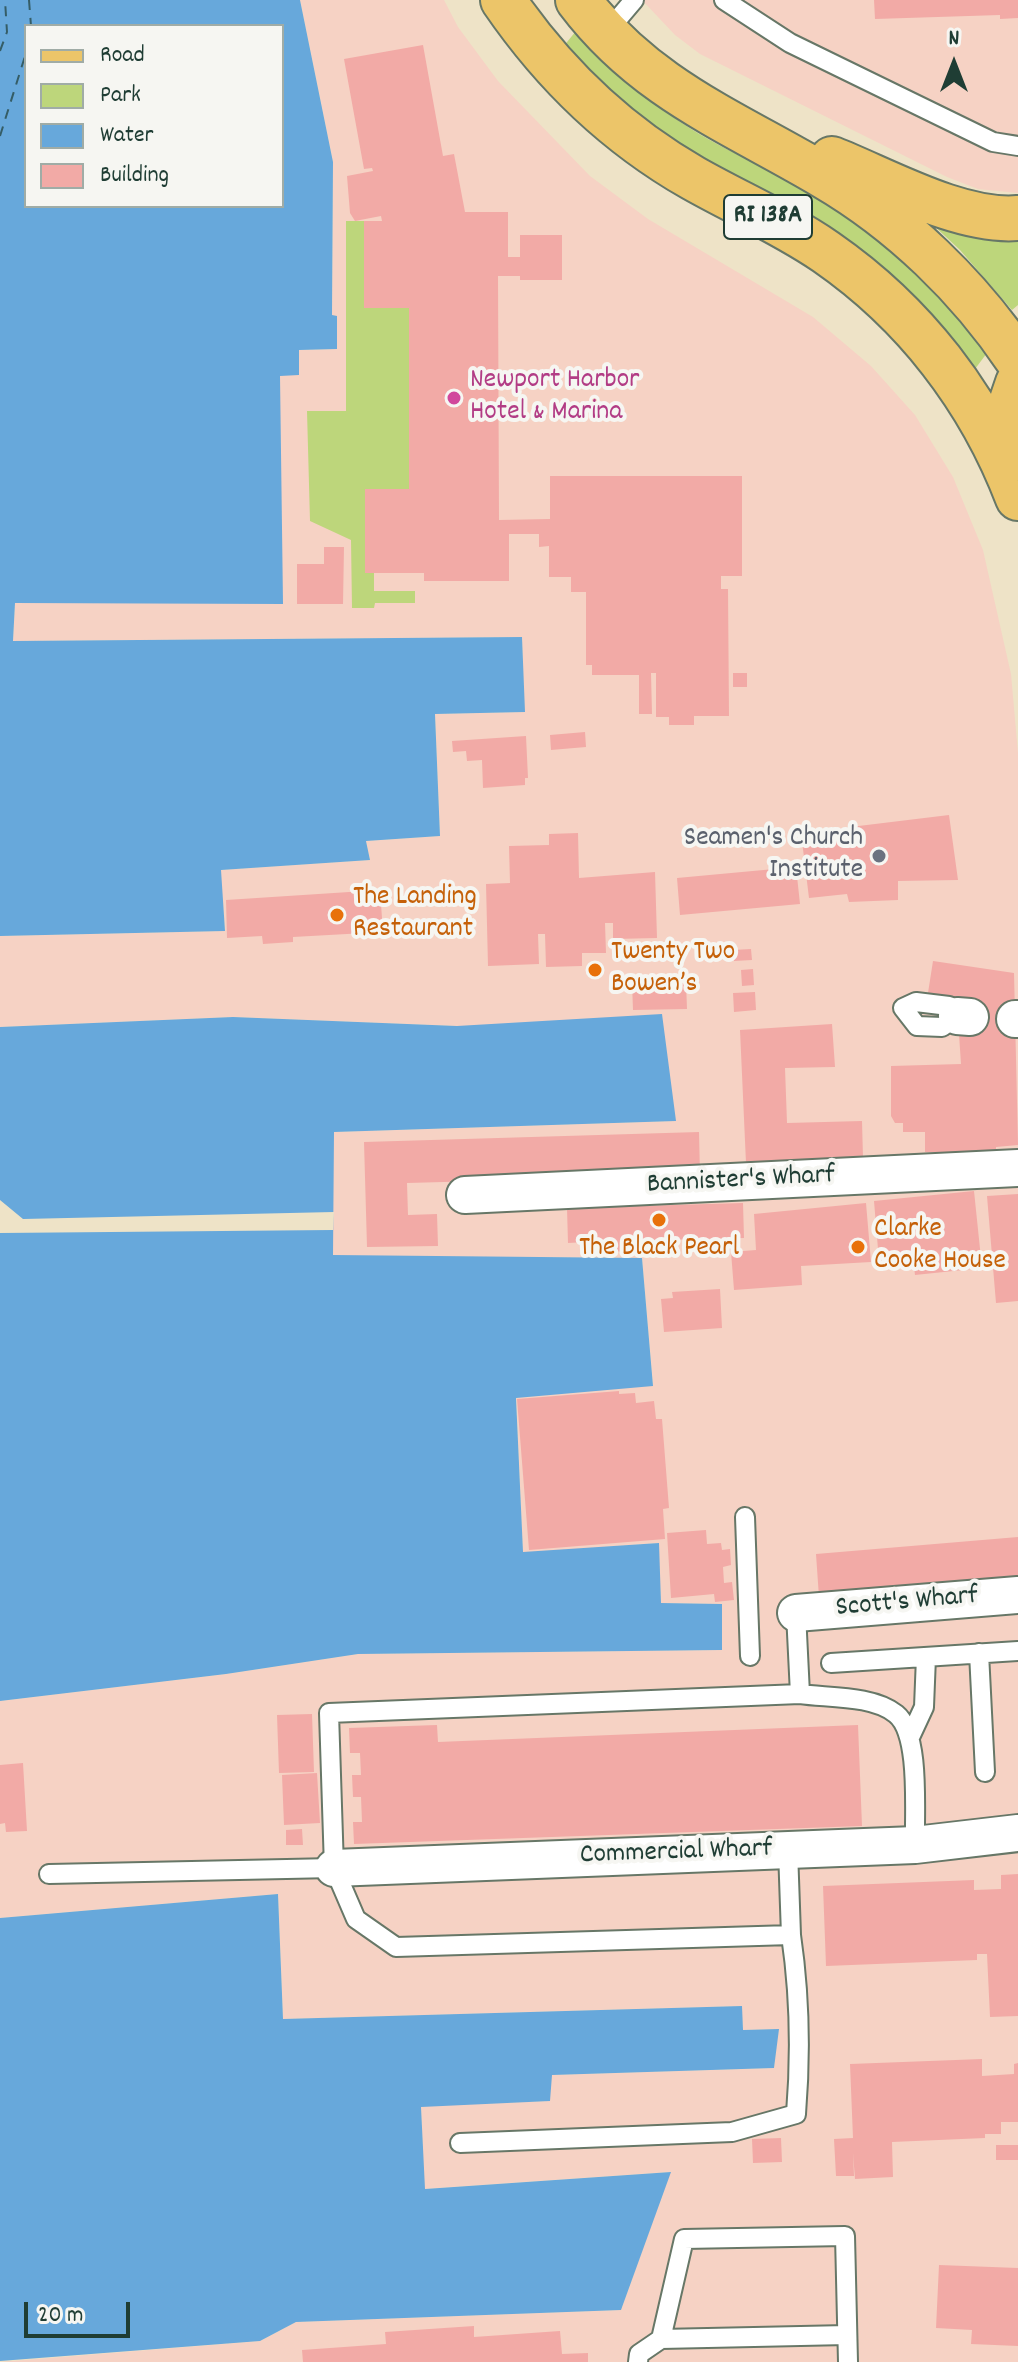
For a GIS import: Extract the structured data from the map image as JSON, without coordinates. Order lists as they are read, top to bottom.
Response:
{
  "streets": {
    "main road": ["RI 138A"],
    "street": ["Bannister's Wharf", "Scott's Wharf", "Commercial Wharf"]
  },
  "places": [
    "Newport Harbor Hotel & Marina",
    "Seamen's Church Institute",
    "The Landing Restaurant",
    "Twenty Two Bowen’s",
    "The Black Pearl",
    "Clarke Cooke House"
  ],
  "legend": [
    "Road",
    "Park",
    "Water",
    "Building"
  ],
  "scale_bar": "20 m",
  "north": "top"
}
